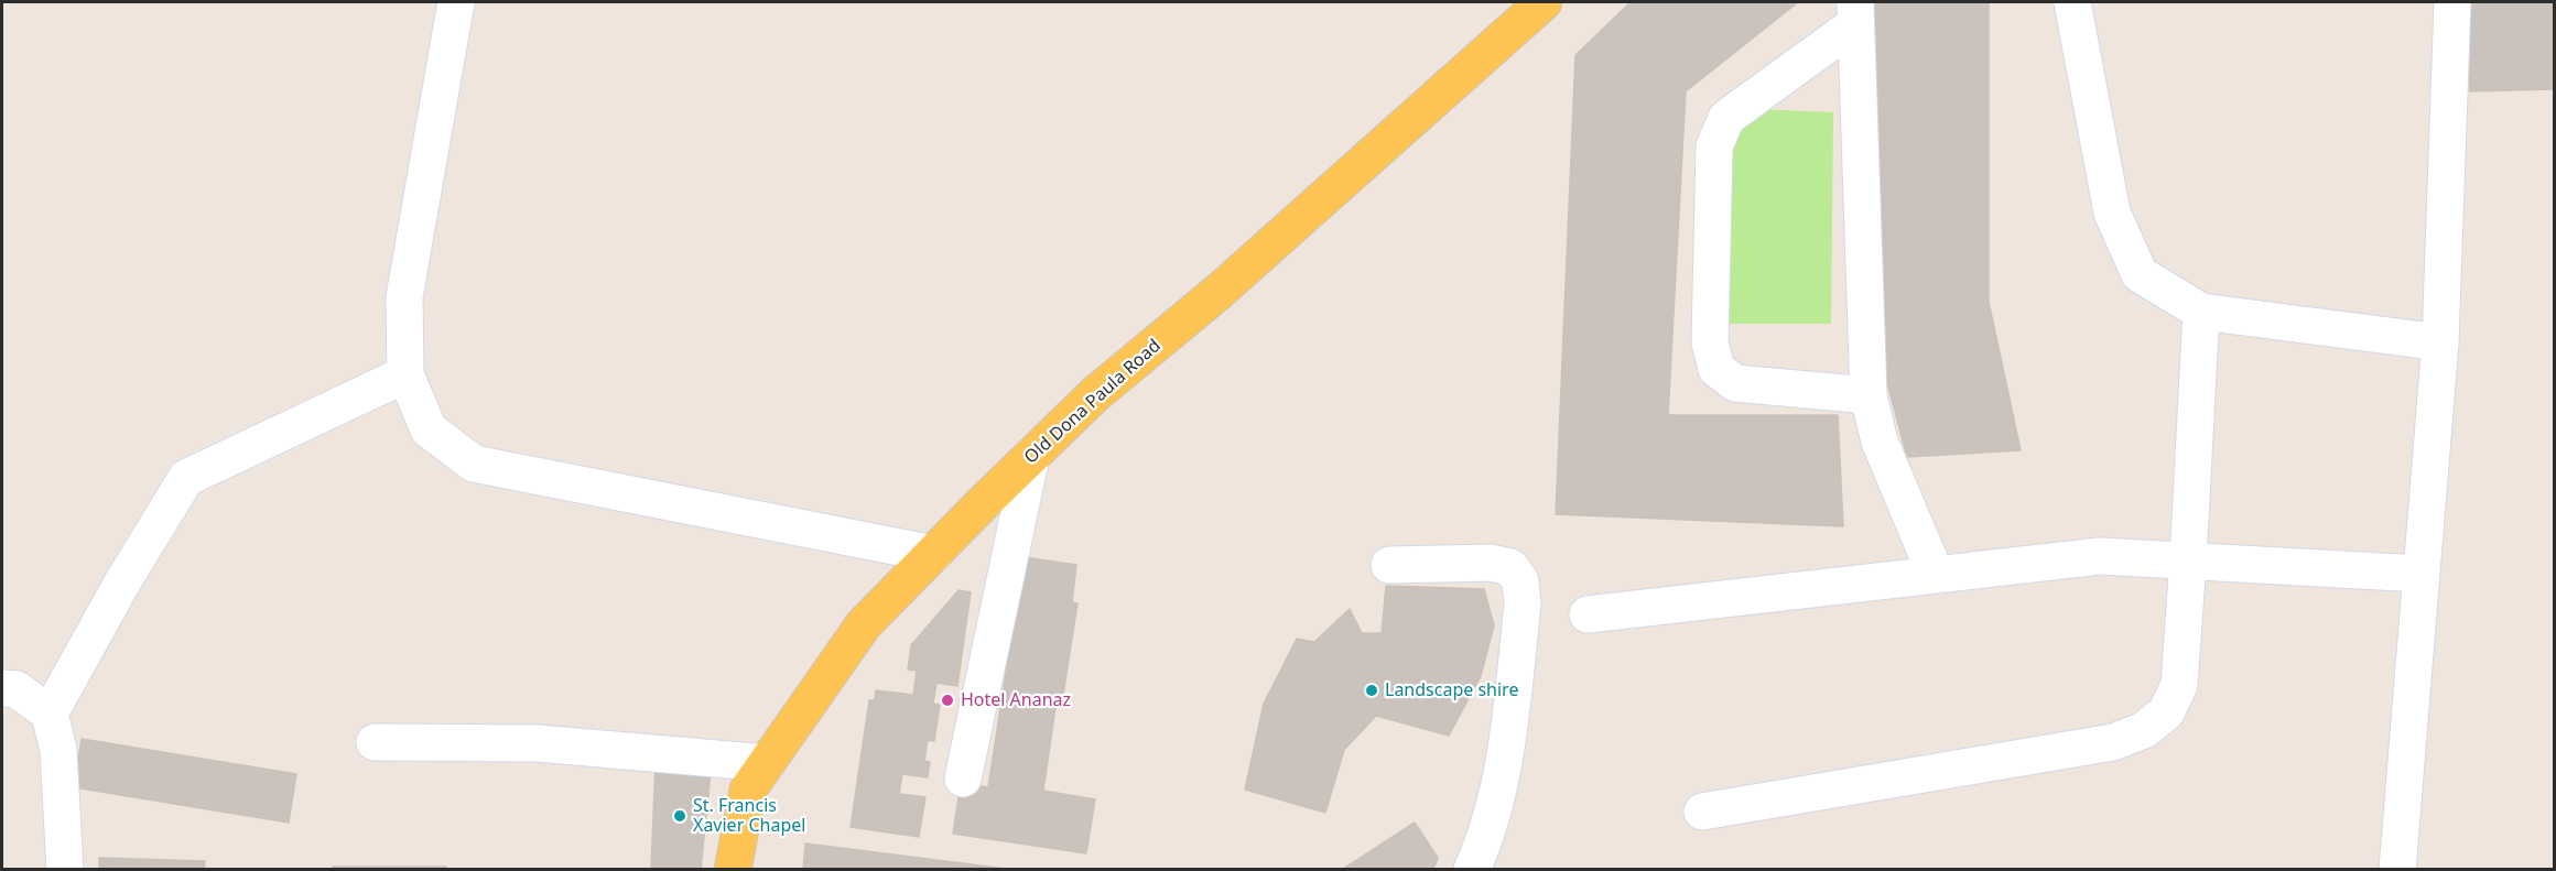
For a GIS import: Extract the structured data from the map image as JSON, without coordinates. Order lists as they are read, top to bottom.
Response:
{
  "streets": {
    "main road": ["Old Dona Paula Road"]
  },
  "places": ["Landscape shire", "Hotel Ananaz", "St. Francis Xavier Chapel"]
}
